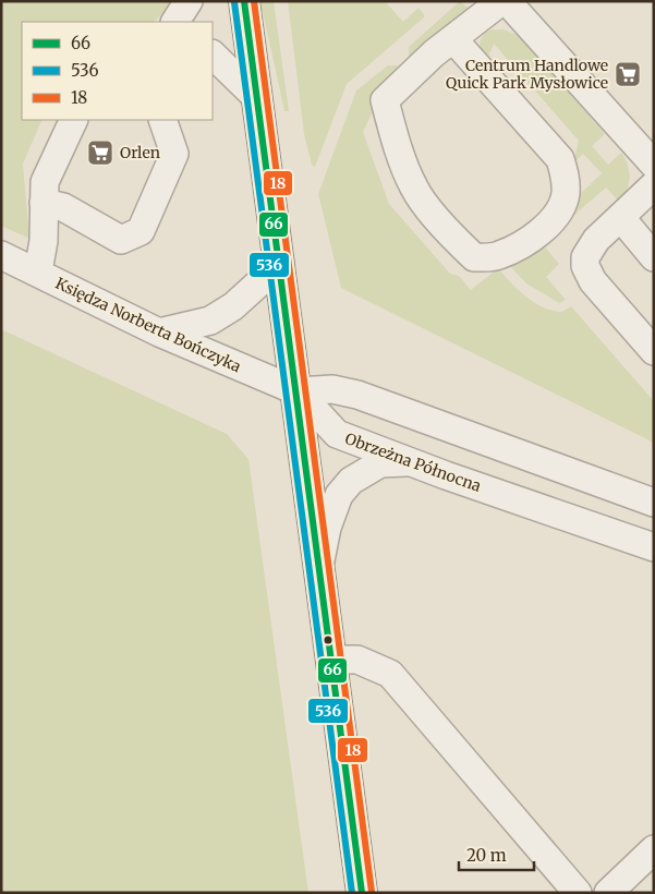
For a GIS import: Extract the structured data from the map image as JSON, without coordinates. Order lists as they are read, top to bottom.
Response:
{
  "streets": {
    "street": ["Księdza Norberta Bończyka", "Obrzeżna Północna"]
  },
  "crossings": [
    ["Księdza Norberta Bończyka", "Obrzeżna Północna"]
  ],
  "places": {
    "supermarket": ["Centrum Handlowe Quick Park Mysłowice", "Orlen"]
  },
  "lines": ["transit line 66", "transit line 18", "transit line 536"],
  "legend": ["66", "536", "18"],
  "scale_bar": "20 m"
}
